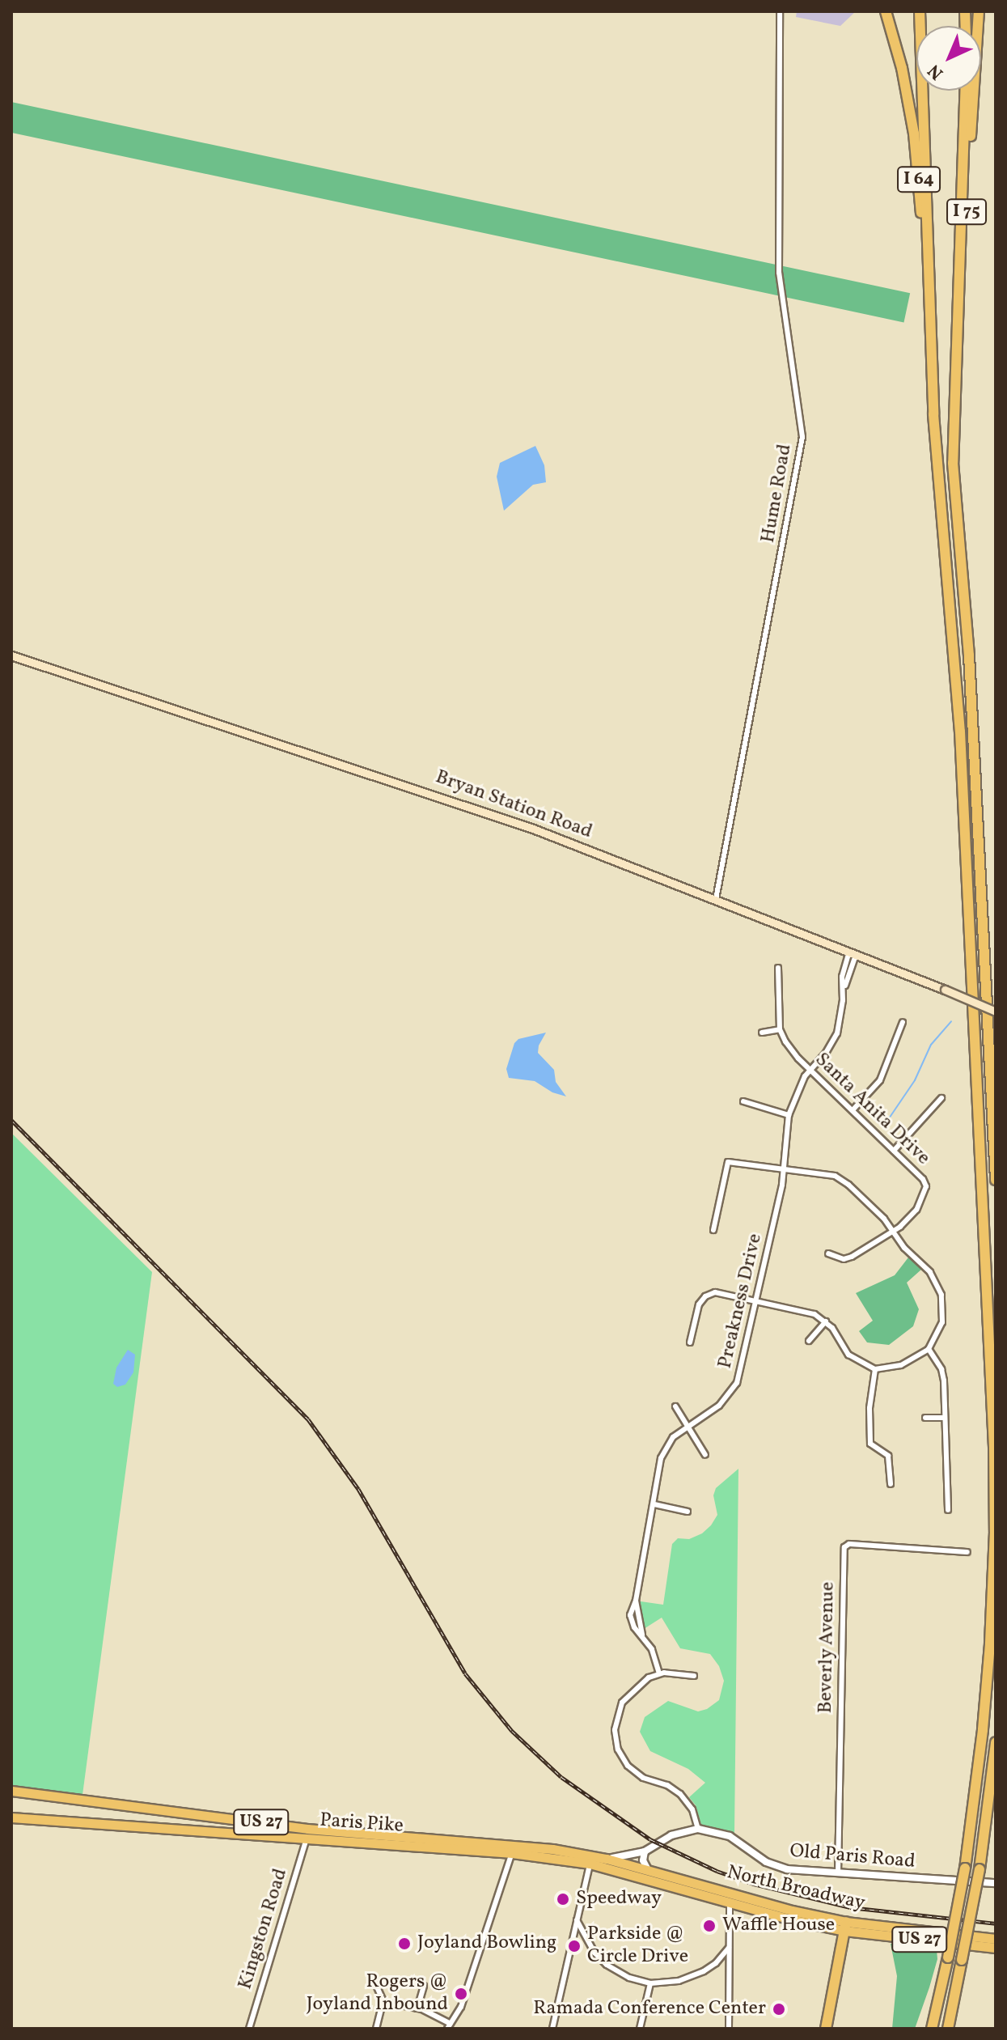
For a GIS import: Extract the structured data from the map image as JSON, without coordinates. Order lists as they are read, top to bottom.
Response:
{
  "streets": {
    "highway": [
      "I 64",
      "I 75",
      "US 27",
      "Paris Pike",
      "North Broadway"
    ],
    "main road": ["Bryan Station Road"],
    "street": [
      "Hume Road",
      "Santa Anita Drive",
      "Preakness Drive",
      "Beverly Avenue",
      "Old Paris Road",
      "Kingston Road"
    ]
  },
  "crossings": [
    ["I 64", "I 75"],
    ["Hume Road", "Bryan Station Road"],
    ["Bryan Station Road", "Preakness Drive"],
    ["Santa Anita Drive", "Preakness Drive"],
    ["Beverly Avenue", "Old Paris Road"],
    ["Paris Pike", "Old Paris Road"],
    ["Paris Pike", "North Broadway"],
    ["Paris Pike", "Kingston Road"],
    ["Old Paris Road", "North Broadway"]
  ],
  "places": [
    "Speedway",
    "Waffle House",
    "Joyland Bowling",
    "Parkside @ Circle Drive",
    "Rogers @ Joyland Inbound",
    "Ramada Conference Center"
  ],
  "north": "bottom left"
}
